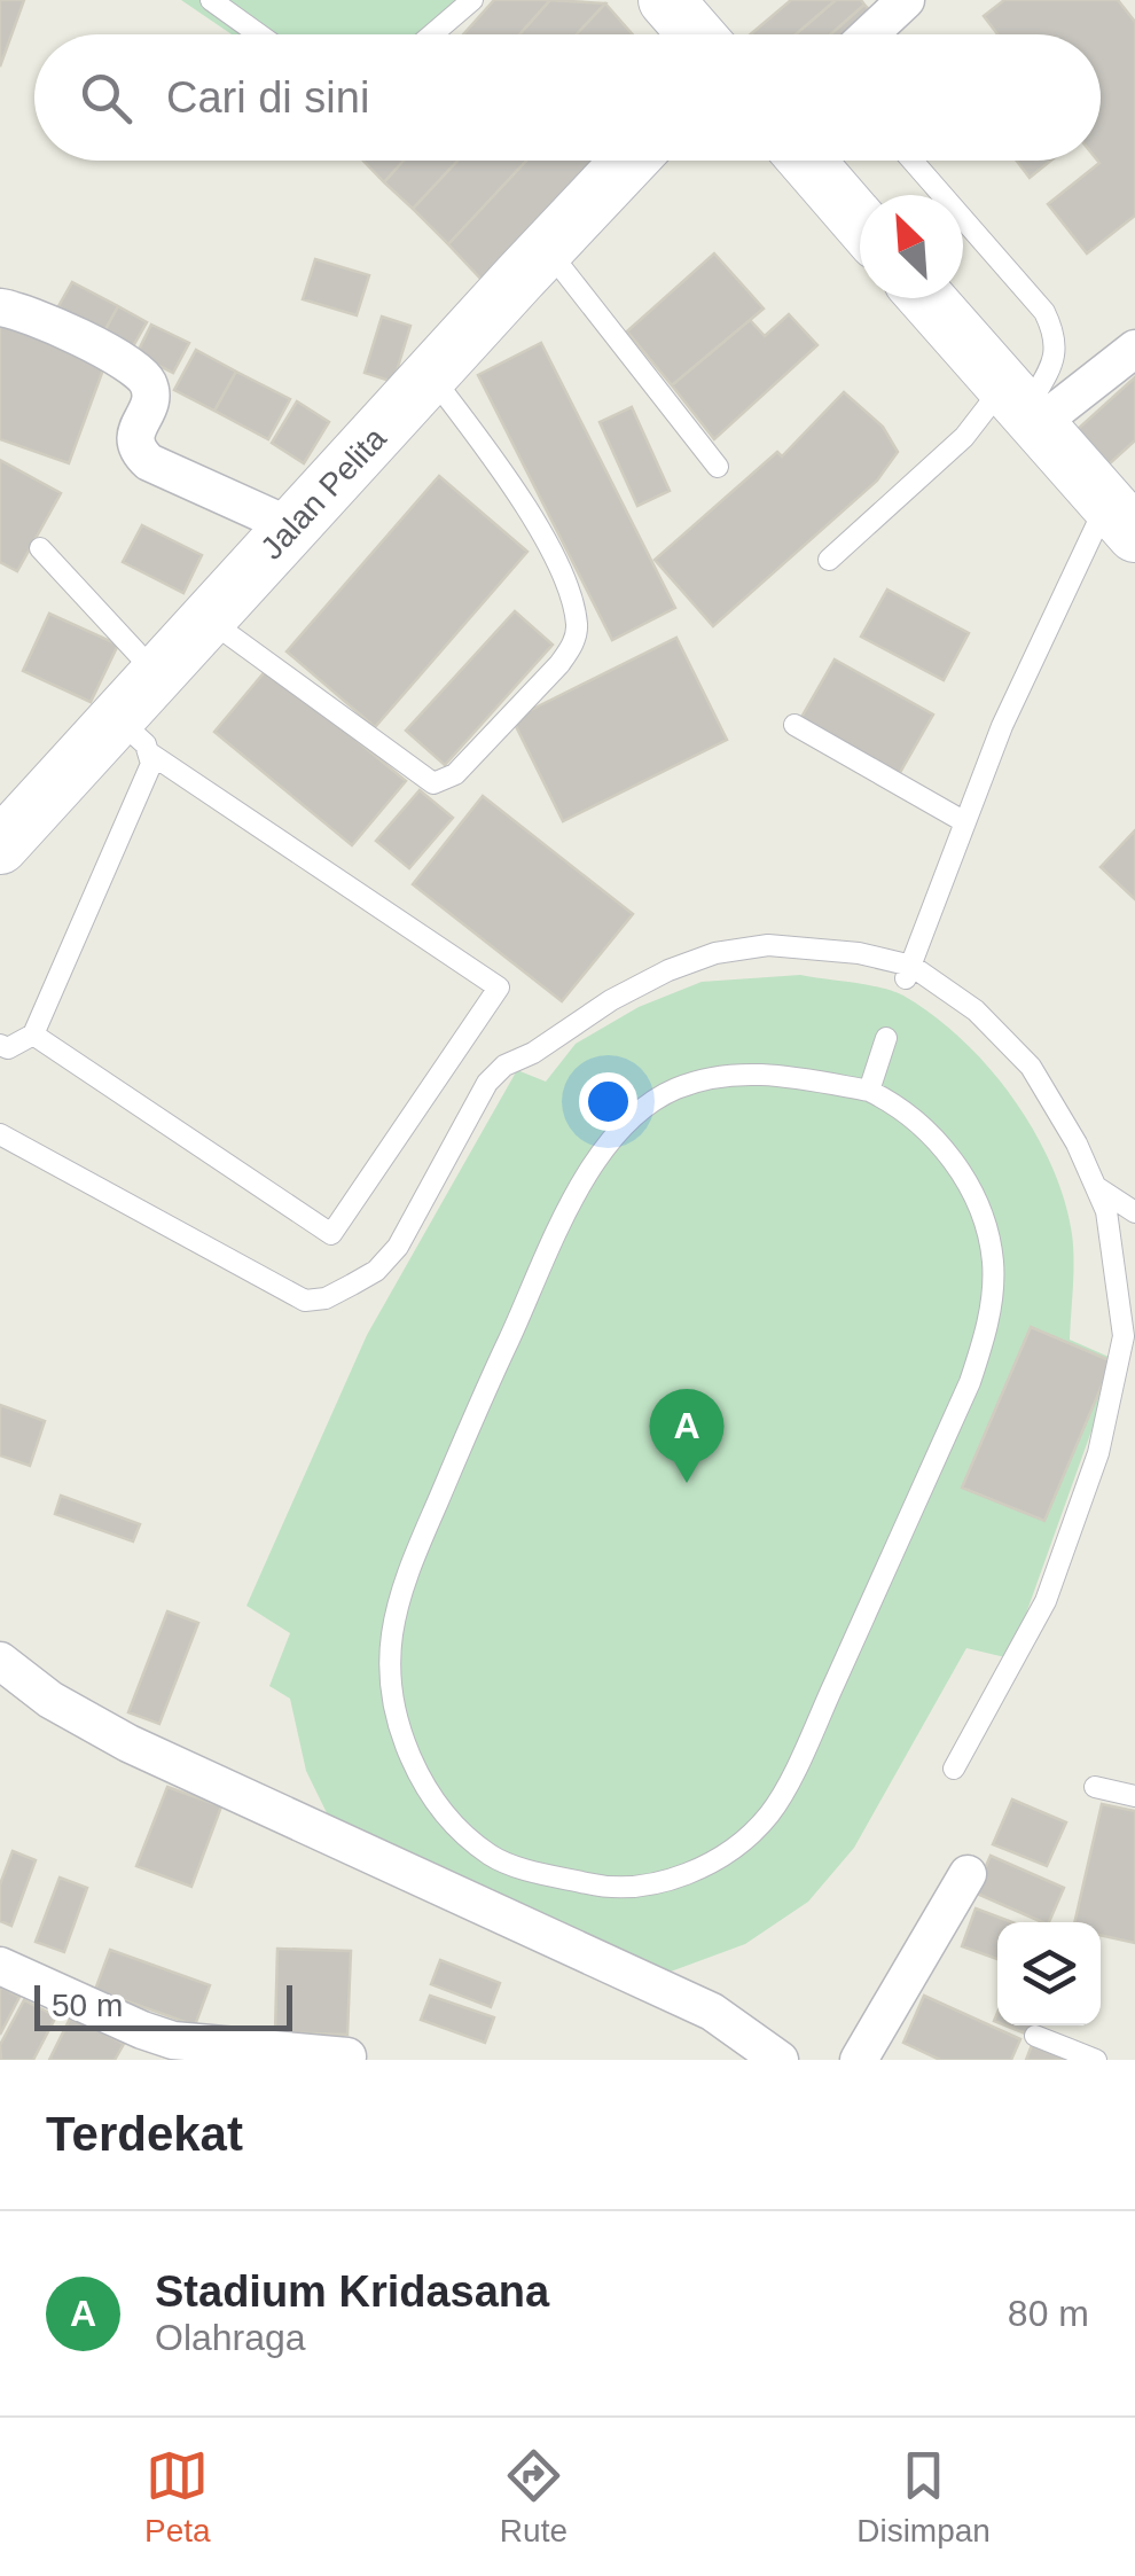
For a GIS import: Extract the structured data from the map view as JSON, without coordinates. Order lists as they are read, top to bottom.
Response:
{
  "streets": {
    "street": ["Jalan Pelita"]
  },
  "scale_bar": "50 m",
  "north": "top left",
  "page": {
    "search": "Cari di sini",
    "pins": "A",
    "scale": "50 m",
    "heading": "Terdekat",
    "list": [
      {
        "mark": "A",
        "name": "Stadium Kridasana",
        "note": "Olahraga",
        "value": "80 m"
      }
    ],
    "nav": ["Peta", "Rute", "Disimpan"]
  }
}
